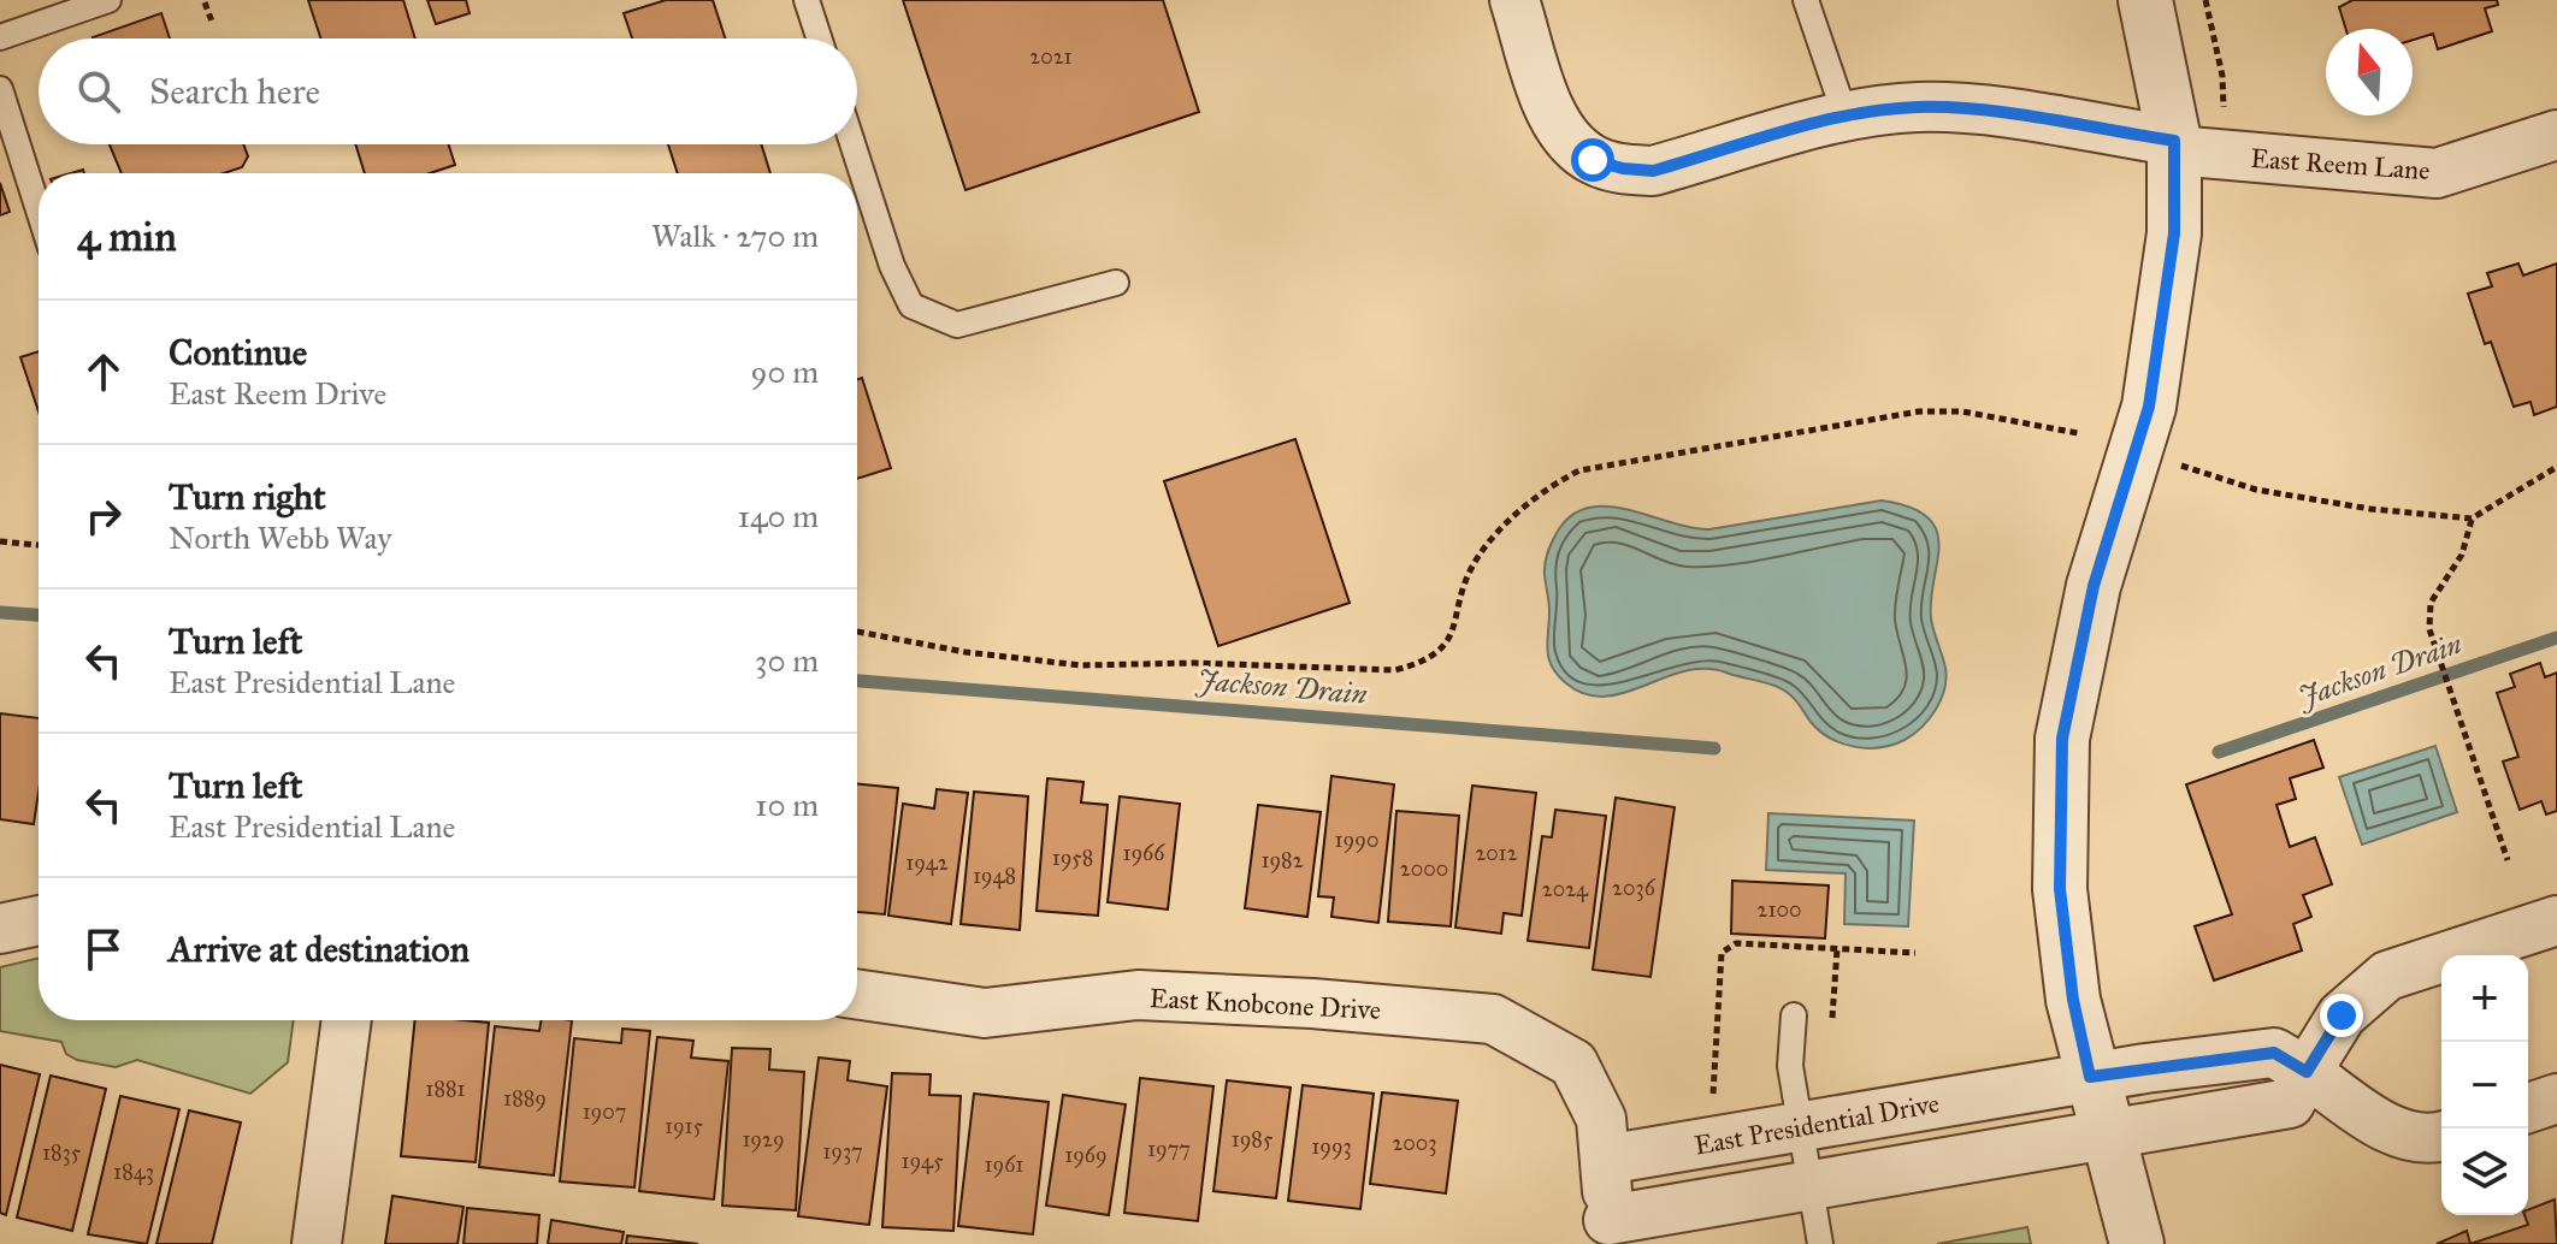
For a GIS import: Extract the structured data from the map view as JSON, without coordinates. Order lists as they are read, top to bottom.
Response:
{
  "streets": {
    "street": ["East Reem Lane", "East Knobcone Drive", "East Presidential Drive"]
  },
  "crossings": [
    ["East Knobcone Drive", "East Presidential Drive"]
  ],
  "water": ["Jackson Drain"],
  "house_numbers": [
    "2021",
    "1990",
    "1966",
    "2012",
    "1958",
    "1982",
    "1942",
    "2000",
    "1948",
    "2036",
    "2024",
    "2100",
    "1881",
    "1889",
    "1907",
    "1915",
    "1929",
    "1985",
    "2003",
    "1993",
    "1977",
    "1937",
    "1835",
    "1969",
    "1945",
    "1961",
    "1843"
  ],
  "north": "top",
  "page": {
    "search": "Search here",
    "heading": ["4 min", "Walk · 270 m"],
    "list": [
      ["Continue", "East Reem Drive", "90 m"],
      ["Turn right", "North Webb Way", "140 m"],
      ["Turn left", "East Presidential Lane", "30 m"],
      ["Turn left", "East Presidential Lane", "10 m"],
      "Arrive at destination"
    ],
    "map_buttons": ["+", "−"]
  }
}
